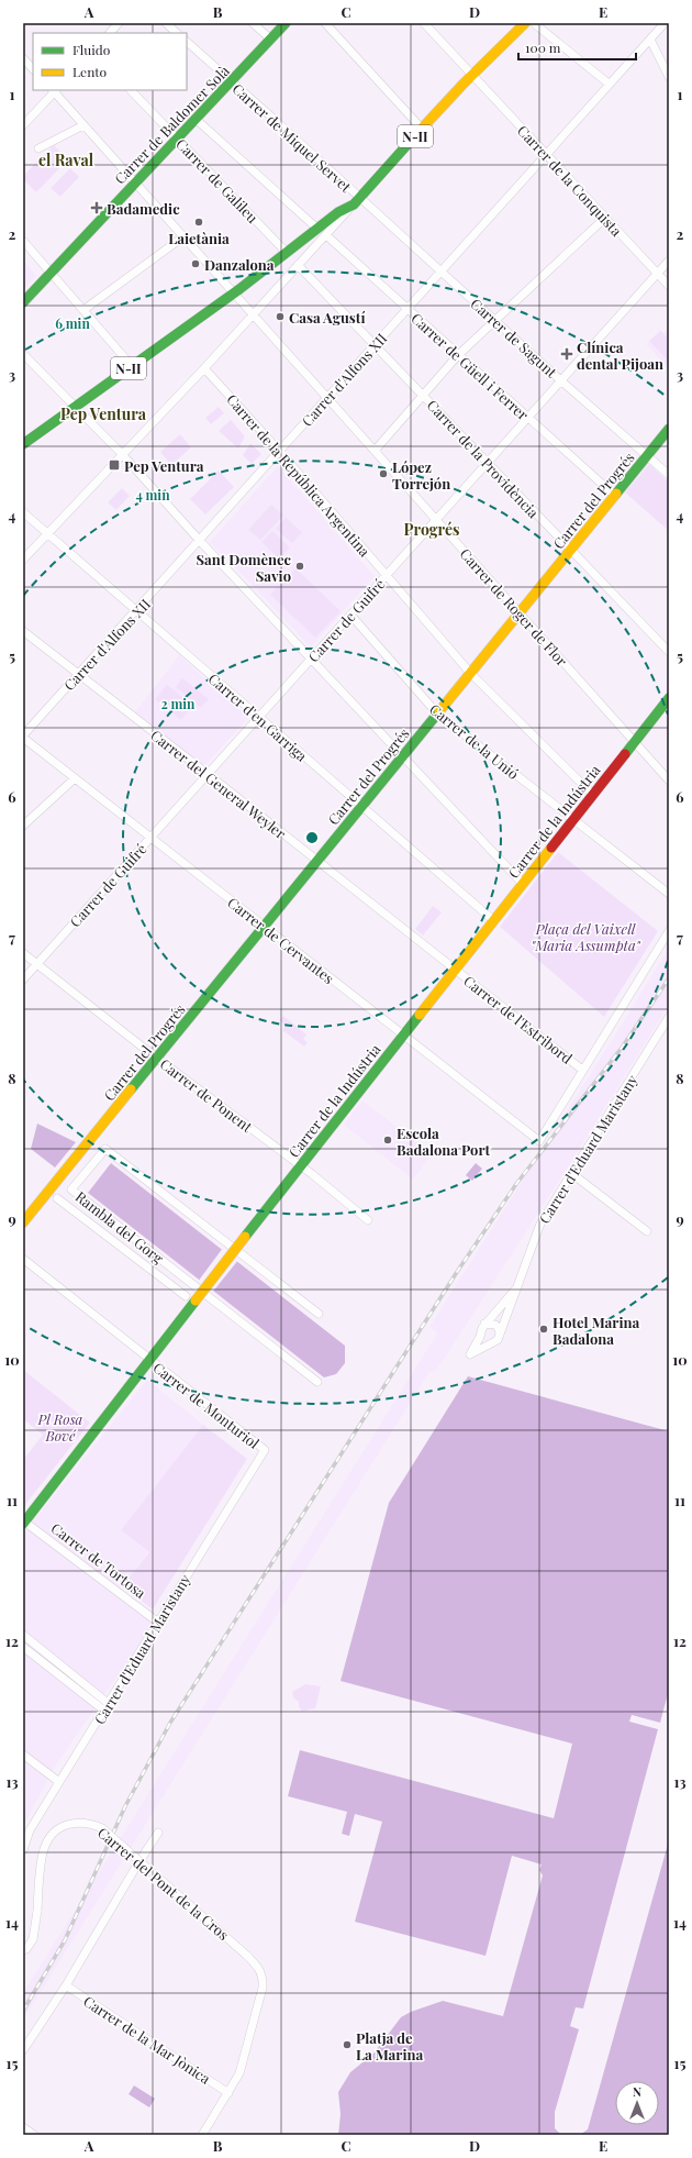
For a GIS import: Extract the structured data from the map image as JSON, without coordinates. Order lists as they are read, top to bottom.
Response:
{
  "streets": {
    "street": [
      "Carrer de Baldomer Solà",
      "N-II",
      "Carrer de Miquel Servet",
      "Carrer de Galileu",
      "Carrer de la Conquista",
      "Carrer de Sagunt",
      "Carrer de Güell i Ferrer",
      "Carrer d'Alfons XII",
      "Carrer de la Providència",
      "Carrer de la República Argentina",
      "Carrer del Progrés",
      "Carrer de Roger de Flor",
      "Carrer de Guifré",
      "Carrer d'en Garriga",
      "Carrer de la Unió",
      "Carrer del General Weyler",
      "Carrer de la Indústria",
      "Carrer de Cervantes",
      "Carrer de l'Estribord",
      "Carrer de Ponent",
      "Carrer d'Eduard Maristany",
      "Rambla del Gorg",
      "Carrer de Monturiol",
      "Carrer de Tortosa",
      "Carrer del Pont de la Cros",
      "Carrer de la Mar Jònica"
    ]
  },
  "crossings": [
    ["Carrer de Baldomer Solà", "Carrer de Miquel Servet"],
    ["Carrer de Baldomer Solà", "Carrer de Galileu"],
    ["Carrer de Baldomer Solà", "Carrer de Güell i Ferrer"],
    ["Carrer de Baldomer Solà", "Carrer de Roger de Flor"],
    ["N-II", "Carrer de Miquel Servet"],
    ["N-II", "Carrer de Galileu"],
    ["N-II", "Carrer de la Conquista"],
    ["N-II", "Carrer de Sagunt"],
    ["N-II", "Carrer de Güell i Ferrer"],
    ["N-II", "Carrer de Roger de Flor"],
    ["Carrer de Miquel Servet", "Carrer de Sagunt"],
    ["Carrer de la Conquista", "Carrer d'Alfons XII"],
    ["Carrer de la Conquista", "Carrer de Guifré"],
    ["Carrer de Sagunt", "Carrer d'Alfons XII"],
    ["Carrer de Sagunt", "Carrer del Progrés"],
    ["Carrer de Sagunt", "Carrer de Guifré"],
    ["Carrer de Güell i Ferrer", "Carrer d'Alfons XII"],
    ["Carrer de Güell i Ferrer", "Carrer del Progrés"],
    ["Carrer de Güell i Ferrer", "Carrer de Guifré"],
    ["Carrer d'Alfons XII", "Carrer de la Providència"],
    ["Carrer d'Alfons XII", "Carrer de la República Argentina"],
    ["Carrer d'Alfons XII", "Carrer de Roger de Flor"],
    ["Carrer d'Alfons XII", "Carrer d'en Garriga"],
    ["Carrer d'Alfons XII", "Carrer del General Weyler"],
    ["Carrer d'Alfons XII", "Carrer de Cervantes"],
    ["Carrer de la Providència", "Carrer del Progrés"],
    ["Carrer de la Providència", "Carrer de Guifré"],
    ["Carrer de la República Argentina", "Carrer del Progrés"],
    ["Carrer de la República Argentina", "Carrer de Guifré"],
    ["Carrer de la República Argentina", "Carrer de la Indústria"],
    ["Carrer del Progrés", "Carrer de Roger de Flor"],
    ["Carrer del Progrés", "Carrer d'en Garriga"],
    ["Carrer del Progrés", "Carrer de la Unió"],
    ["Carrer del Progrés", "Carrer del General Weyler"],
    ["Carrer del Progrés", "Carrer de Cervantes"],
    ["Carrer del Progrés", "Carrer de Ponent"],
    ["Carrer de Roger de Flor", "Carrer de Guifré"],
    ["Carrer de Roger de Flor", "Carrer de la Indústria"],
    ["Carrer de Guifré", "Carrer d'en Garriga"],
    ["Carrer de Guifré", "Carrer de la Unió"],
    ["Carrer de Guifré", "Carrer del General Weyler"],
    ["Carrer de Guifré", "Carrer de Cervantes"],
    ["Carrer de Guifré", "Carrer de Ponent"],
    ["Carrer d'en Garriga", "Carrer de la Indústria"],
    ["Carrer de la Unió", "Carrer de la Indústria"],
    ["Carrer del General Weyler", "Carrer de la Indústria"],
    ["Carrer del General Weyler", "Carrer de l'Estribord"],
    ["Carrer de la Indústria", "Carrer de Cervantes"],
    ["Carrer de la Indústria", "Carrer de l'Estribord"],
    ["Carrer de la Indústria", "Carrer de Ponent"],
    ["Carrer de la Indústria", "Carrer de Monturiol"],
    ["Carrer de la Indústria", "Carrer de Tortosa"],
    ["Carrer de Cervantes", "Carrer de l'Estribord"],
    ["Carrer d'Eduard Maristany", "Carrer de Monturiol"],
    ["Carrer d'Eduard Maristany", "Carrer de Tortosa"],
    ["Carrer del Pont de la Cros", "Carrer de la Mar Jònica"]
  ],
  "districts": ["el Raval", "Pep Ventura", "Progrés"],
  "parks": ["Plaça del Vaixell \"Maria Assumpta\"", "Pl Rosa Bové"],
  "places": {
    "health": ["Badamedic", "Clínica dental Pijoan"],
    "other": [
      "Laietània",
      "Danzalona",
      "Casa Agustí",
      "López Torrejón",
      "Sant Domènec Savio",
      "Escola Badalona Port",
      "Hotel Marina Badalona",
      "Platja de La Marina"
    ],
    "transit": ["Pep Ventura"]
  },
  "legend": ["Fluido", "Lento"],
  "scale_bar": "100 m",
  "north": "top",
  "grid": {
    "columns": [
      "A",
      "B",
      "C",
      "D",
      "E"
    ],
    "rows": [
      "1",
      "2",
      "3",
      "4",
      "5",
      "6",
      "7",
      "8",
      "9",
      "10",
      "11",
      "12",
      "13",
      "14",
      "15"
    ]
  },
  "rings": ["6 min", "4 min", "2 min"]
}
